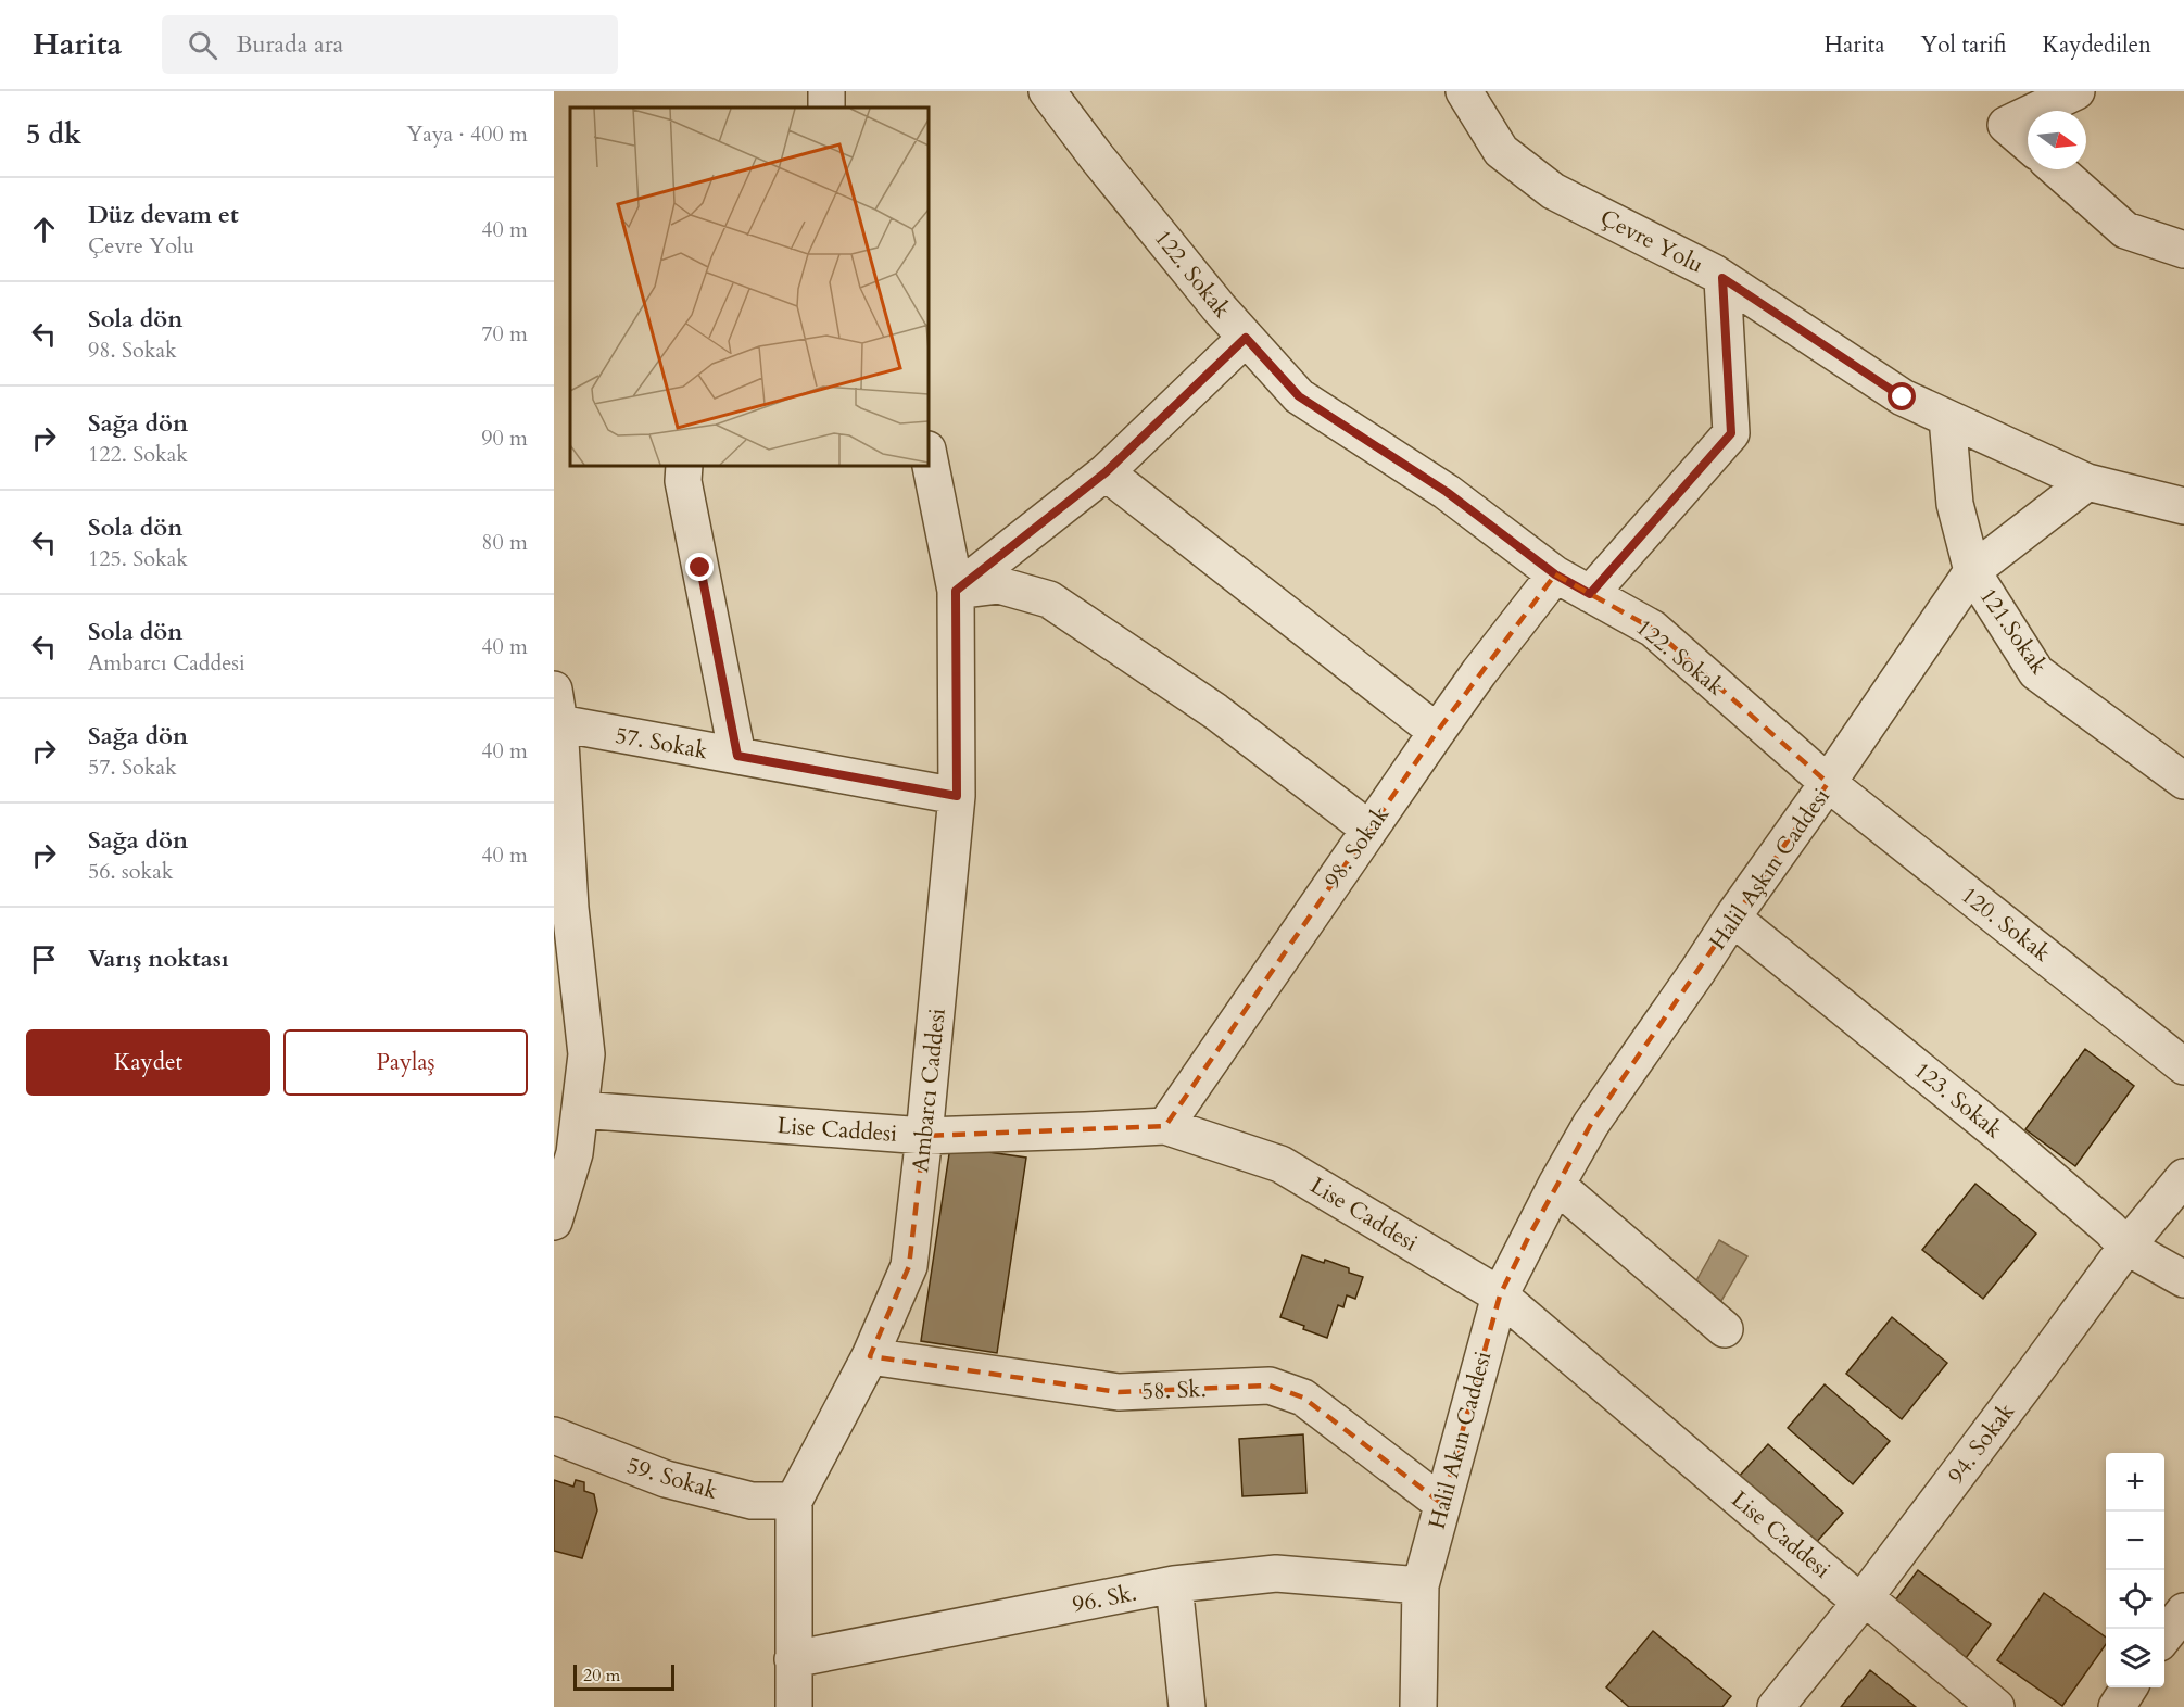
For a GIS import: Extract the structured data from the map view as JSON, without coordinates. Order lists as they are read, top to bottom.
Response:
{
  "streets": {
    "street": [
      "Çevre Yolu",
      "122. Sokak",
      "121.Sokak",
      "57. Sokak",
      "98. Sokak",
      "Halil Aşkın Caddesi",
      "120. Sokak",
      "Ambarcı Caddesi",
      "123. Sokak",
      "Lise Caddesi",
      "58. Sk.",
      "Halil Akın Caddesi",
      "94. Sokak",
      "59. Sokak",
      "96. Sk."
    ]
  },
  "crossings": [
    ["Çevre Yolu", "121.Sokak"],
    ["Çevre Yolu", "Halil Aşkın Caddesi"],
    ["122. Sokak", "98. Sokak"],
    ["122. Sokak", "Halil Aşkın Caddesi"],
    ["122. Sokak", "120. Sokak"],
    ["121.Sokak", "Halil Aşkın Caddesi"],
    ["57. Sokak", "Ambarcı Caddesi"],
    ["98. Sokak", "Lise Caddesi"],
    ["Halil Aşkın Caddesi", "120. Sokak"],
    ["Halil Aşkın Caddesi", "123. Sokak"],
    ["Halil Aşkın Caddesi", "Lise Caddesi"],
    ["Halil Aşkın Caddesi", "Halil Akın Caddesi"],
    ["Ambarcı Caddesi", "Lise Caddesi"],
    ["Ambarcı Caddesi", "58. Sk."],
    ["Ambarcı Caddesi", "59. Sokak"],
    ["Ambarcı Caddesi", "96. Sk."],
    ["123. Sokak", "94. Sokak"],
    ["Lise Caddesi", "Halil Akın Caddesi"],
    ["Lise Caddesi", "94. Sokak"],
    ["58. Sk.", "Halil Akın Caddesi"],
    ["Halil Akın Caddesi", "96. Sk."]
  ],
  "scale_bar": "20 m",
  "north": "right",
  "page": {
    "header": "Harita",
    "search": "Burada ara",
    "nav": ["Harita", "Yol tarifi", "Kaydedilen"],
    "heading": ["5 dk", "Yaya · 400 m"],
    "list": [
      ["Düz devam et", "Çevre Yolu", "40 m"],
      ["Sola dön", "98. Sokak", "70 m"],
      ["Sağa dön", "122. Sokak", "90 m"],
      ["Sola dön", "125. Sokak", "80 m"],
      ["Sola dön", "Ambarcı Caddesi", "40 m"],
      ["Sağa dön", "57. Sokak", "40 m"],
      ["Sağa dön", "56. sokak", "40 m"],
      "Varış noktası"
    ],
    "buttons": ["Kaydet", "Paylaş"],
    "map_buttons": ["+", "−"],
    "scale": "20 m"
  }
}
